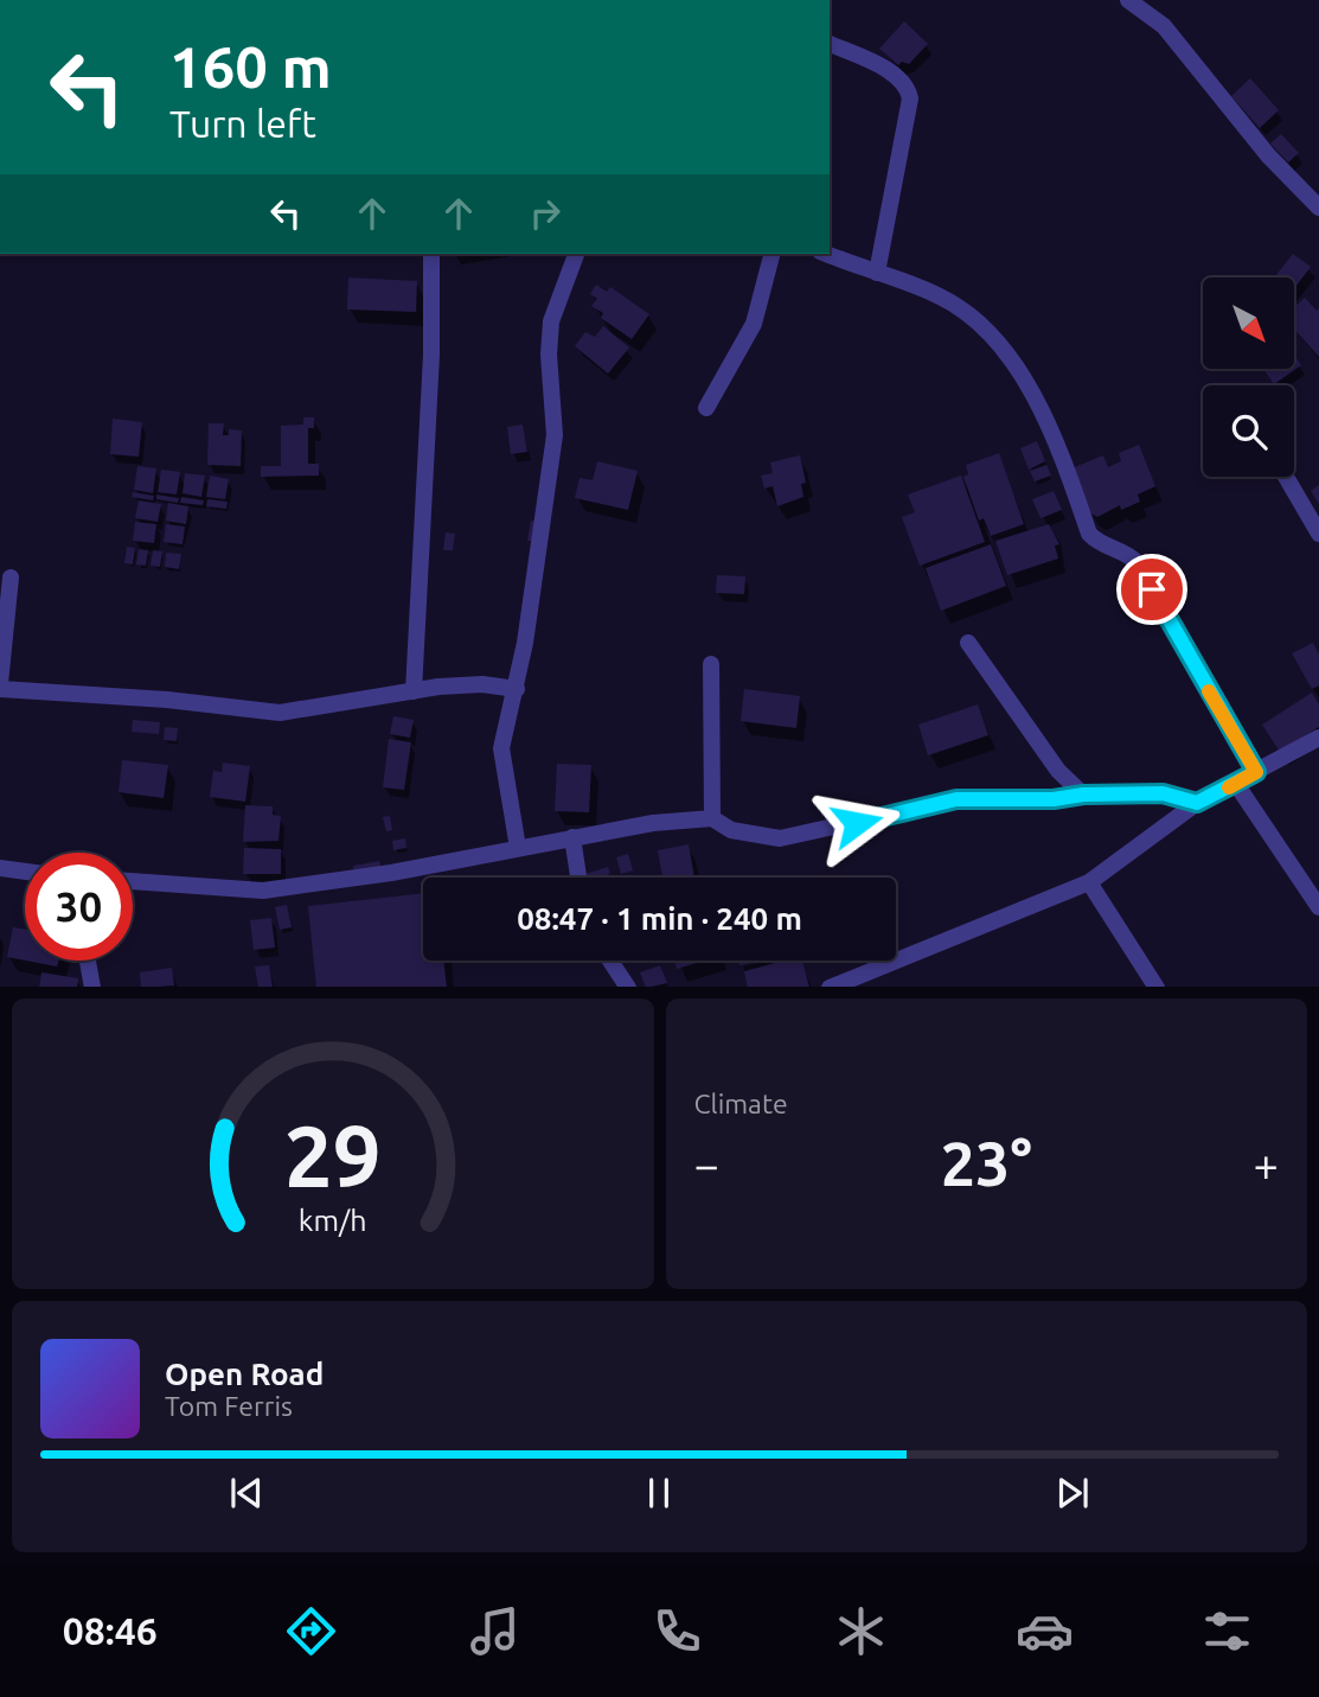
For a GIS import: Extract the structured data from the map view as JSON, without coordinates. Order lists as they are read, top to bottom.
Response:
{
  "north": "bottom right",
  "page": {
    "turn": ["160 m", "Turn left"],
    "limit": "30",
    "trip": "08:47 · 1 min · 240 m",
    "tile": "Climate",
    "heat": ["−", "23°", "+"],
    "song": ["Open Road", "Tom Ferris"],
    "tabs": "08:46",
    "gauge": ["29", "km/h"]
  }
}
